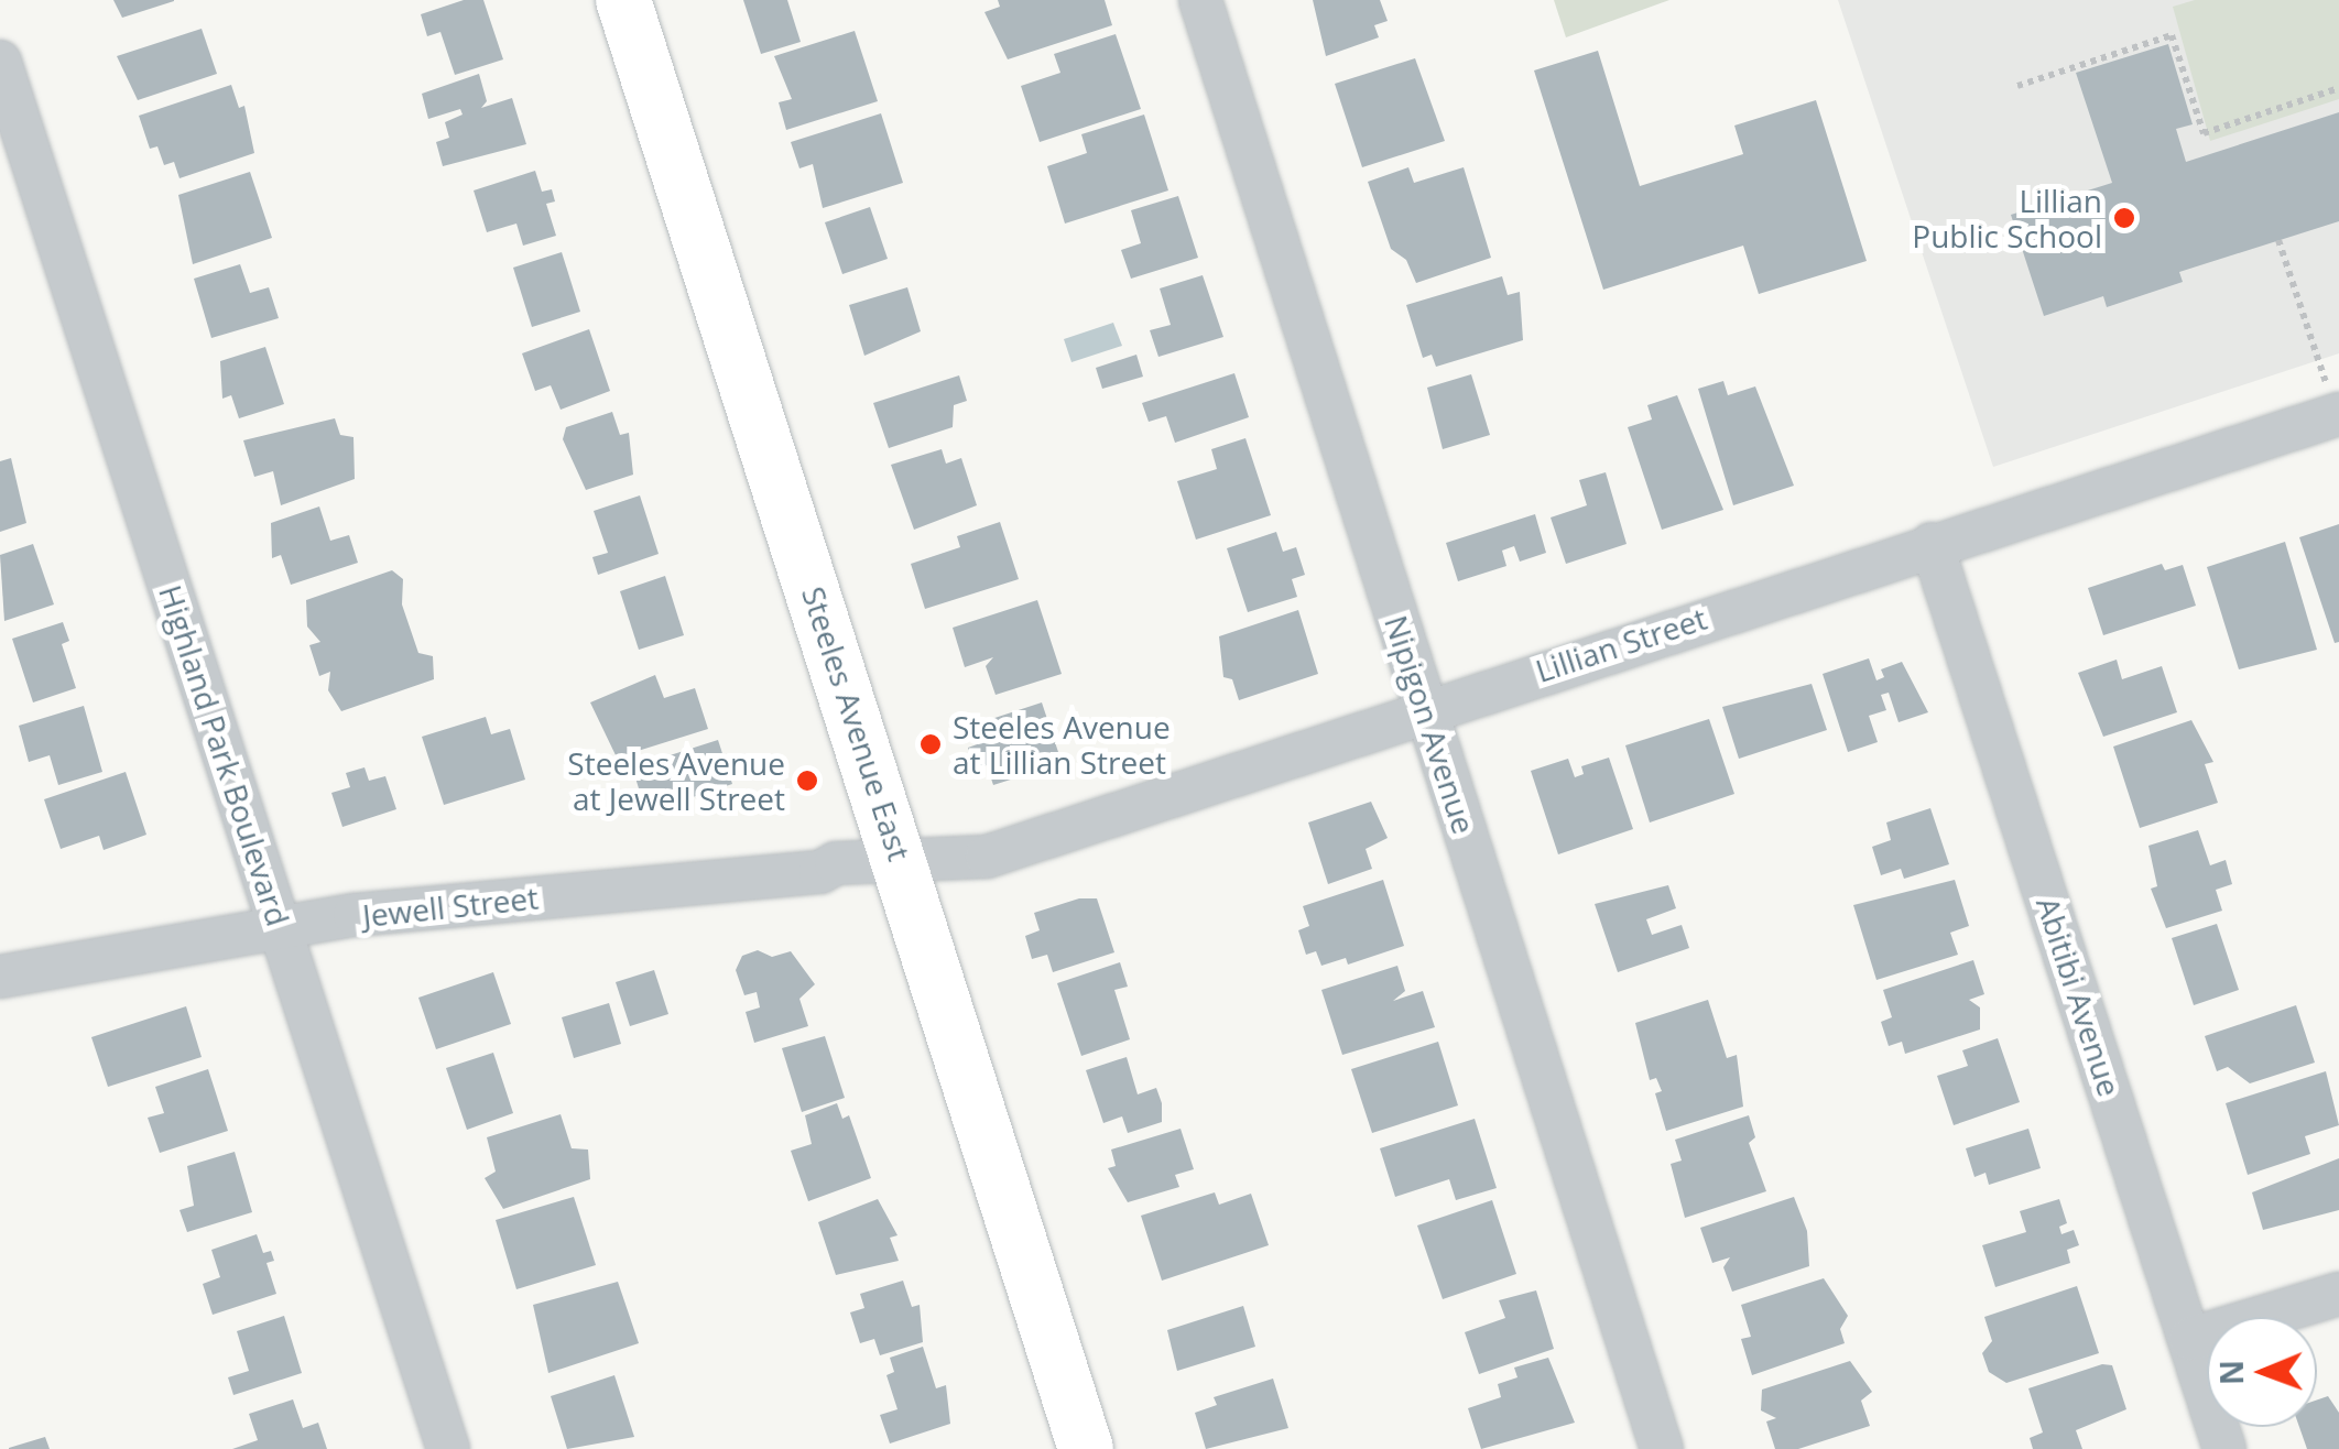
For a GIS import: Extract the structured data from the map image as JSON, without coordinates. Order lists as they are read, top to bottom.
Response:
{
  "streets": {
    "main road": ["Steeles Avenue East"],
    "street": [
      "Lillian Street",
      "Nipigon Avenue",
      "Highland Park Boulevard",
      "Jewell Street",
      "Abitibi Avenue"
    ]
  },
  "crossings": [
    ["Lillian Street", "Steeles Avenue East"],
    ["Lillian Street", "Nipigon Avenue"],
    ["Lillian Street", "Jewell Street"],
    ["Lillian Street", "Abitibi Avenue"],
    ["Steeles Avenue East", "Jewell Street"],
    ["Highland Park Boulevard", "Jewell Street"]
  ],
  "places": ["Lillian Public School", "Steeles Avenue at Lillian Street", "Steeles Avenue at Jewell Street"],
  "north": "left"
}
